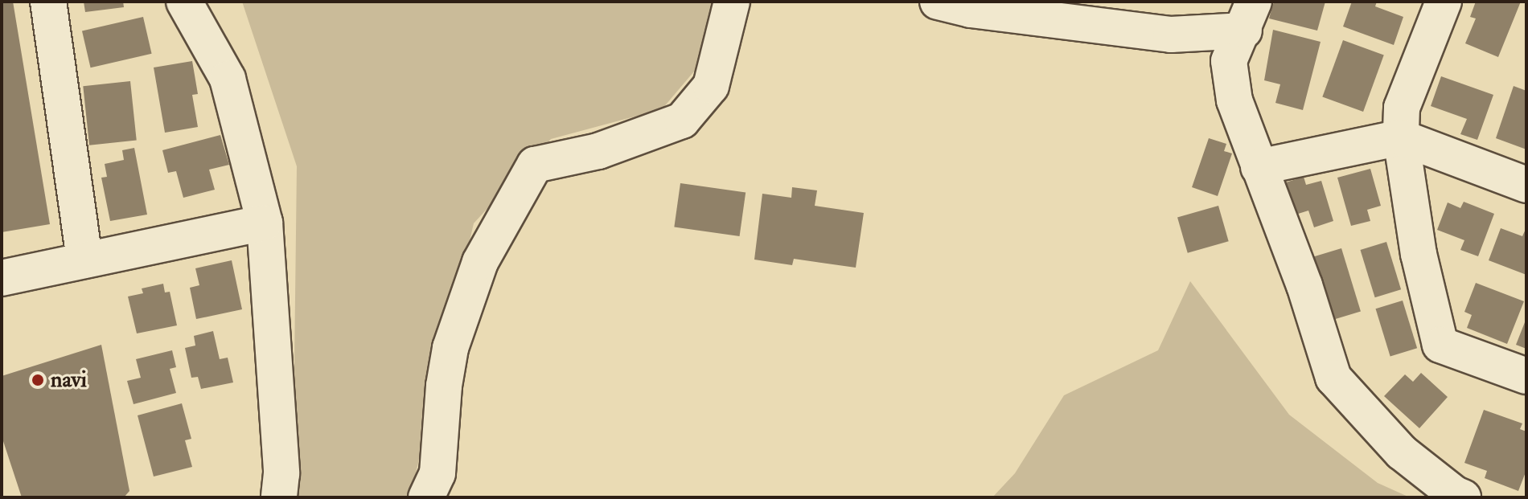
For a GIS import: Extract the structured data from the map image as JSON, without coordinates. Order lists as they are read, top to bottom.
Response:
{
  "places": ["navi"]
}
